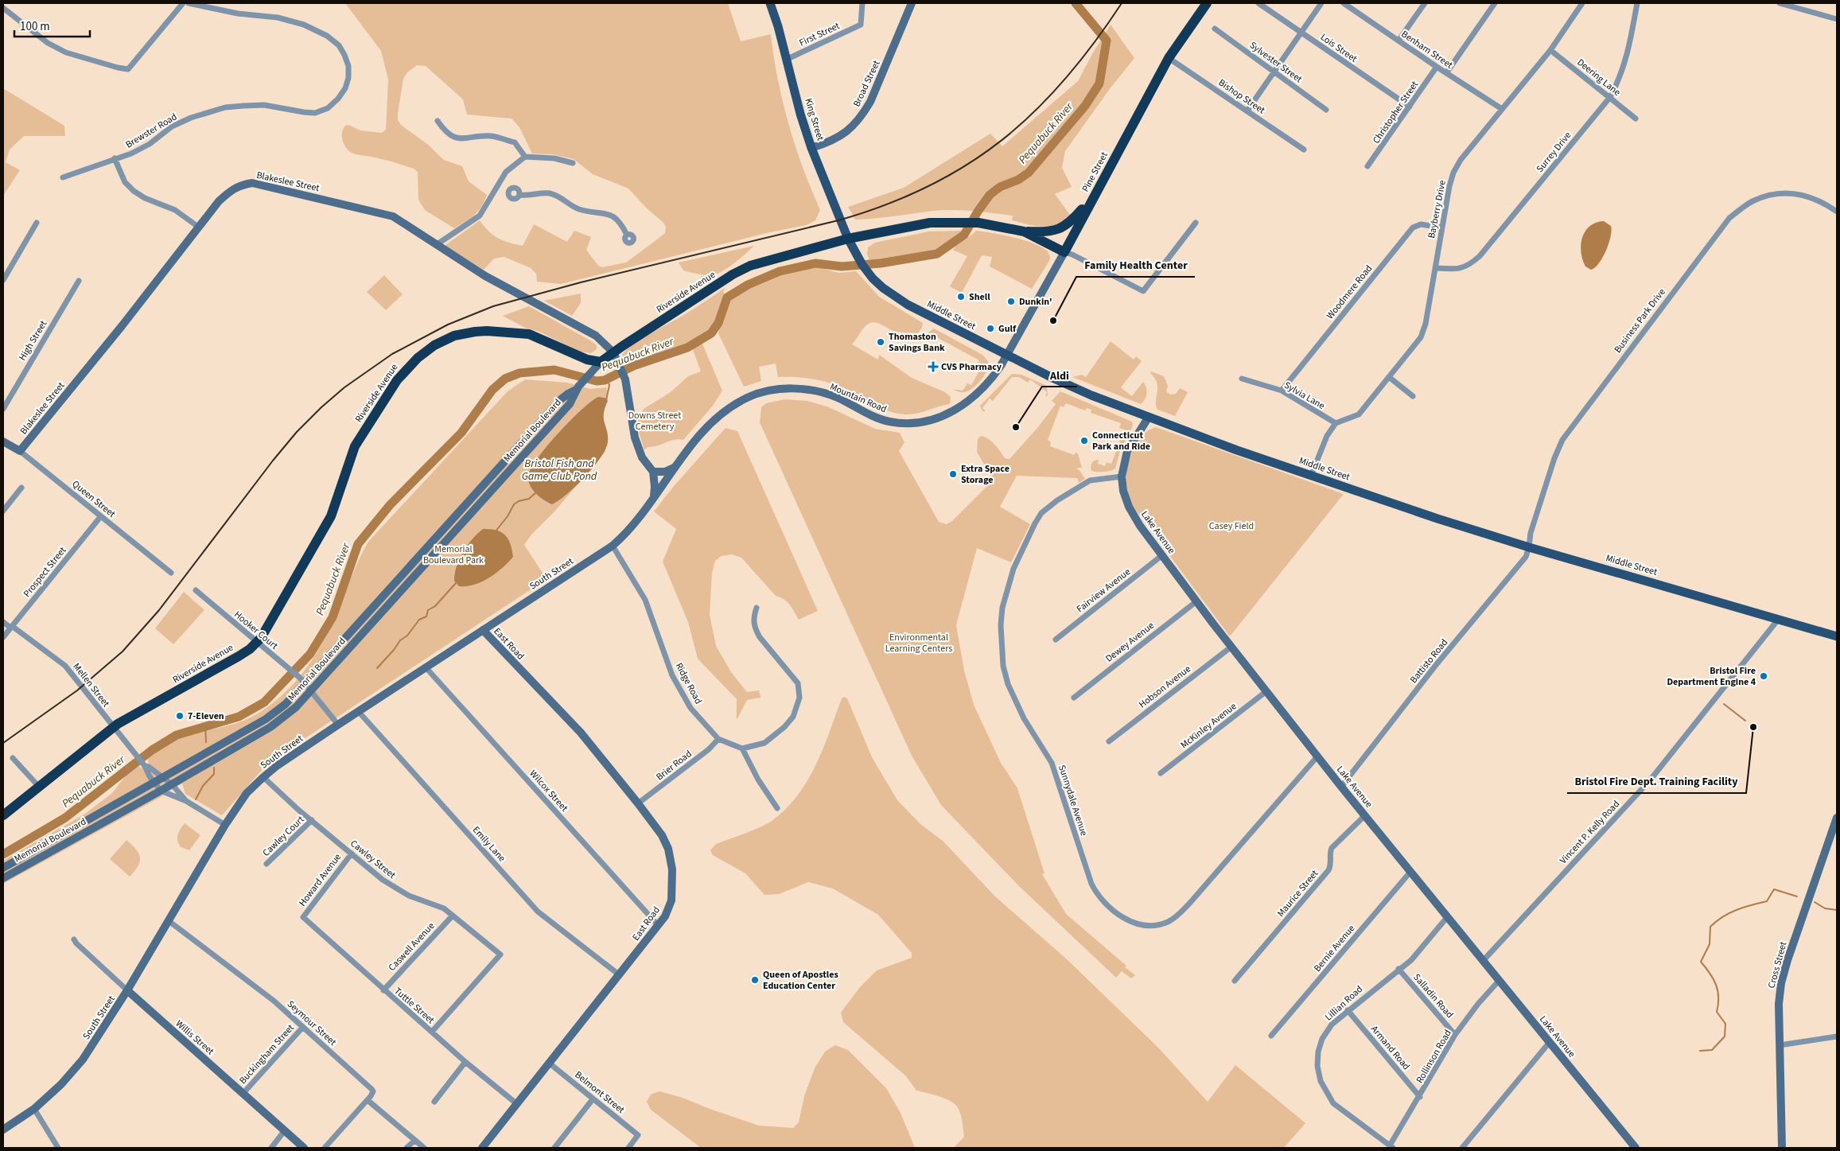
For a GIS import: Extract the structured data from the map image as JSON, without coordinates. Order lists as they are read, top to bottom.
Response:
{
  "streets": {
    "highway": ["Pine Street", "Riverside Avenue"],
    "main road": [
      "Broad Street",
      "King Street",
      "Blakeslee Street",
      "Middle Street",
      "Mountain Road",
      "Memorial Boulevard",
      "Queen Street",
      "Lake Avenue",
      "South Street",
      "East Road",
      "Cross Street",
      "Willis Street"
    ],
    "street": [
      "First Street",
      "Lois Street",
      "Benham Street",
      "Sylvester Street",
      "Deering Lane",
      "Bishop Street",
      "Christopher Street",
      "Brewster Road",
      "Surrey Drive",
      "Bayberry Drive",
      "Woodmere Road",
      "Business Park Drive",
      "High Street",
      "Sylvia Lane",
      "Prospect Street",
      "Fairview Avenue",
      "Hooker Court",
      "Dewey Avenue",
      "Battisto Road",
      "Ridge Road",
      "Mellen Street",
      "Hobson Avenue",
      "McKinley Avenue",
      "Brier Road",
      "Wilcox Street",
      "Sunnydale Avenue",
      "Vincent P. Kelly Road",
      "Cawley Court",
      "Emily Lane",
      "Cawley Street",
      "Howard Avenue",
      "Maurice Street",
      "Caswell Avenue",
      "Bernie Avenue",
      "Salladin Road",
      "Lillian Road",
      "Tuttle Street",
      "Seymour Street",
      "Armand Road",
      "Buckingham Street",
      "Rollinson Road",
      "Belmont Street"
    ]
  },
  "crossings": [
    ["First Street", "King Street"],
    ["Lois Street", "Christopher Street"],
    ["Benham Street", "Christopher Street"],
    ["Benham Street", "Bayberry Drive"],
    ["Deering Lane", "Surrey Drive"],
    ["Deering Lane", "Bayberry Drive"],
    ["Broad Street", "King Street"],
    ["Bishop Street", "Pine Street"],
    ["King Street", "Riverside Avenue"],
    ["King Street", "Middle Street"],
    ["Surrey Drive", "Bayberry Drive"],
    ["Pine Street", "Riverside Avenue"],
    ["Pine Street", "Middle Street"],
    ["Pine Street", "Mountain Road"],
    ["Blakeslee Street", "Riverside Avenue"],
    ["Blakeslee Street", "Queen Street"],
    ["Bayberry Drive", "Woodmere Road"],
    ["Bayberry Drive", "Sylvia Lane"],
    ["Riverside Avenue", "Middle Street"],
    ["Riverside Avenue", "Memorial Boulevard"],
    ["Riverside Avenue", "Hooker Court"],
    ["Riverside Avenue", "Mellen Street"],
    ["Woodmere Road", "Sylvia Lane"],
    ["Middle Street", "Business Park Drive"],
    ["Middle Street", "Mountain Road"],
    ["Middle Street", "Lake Avenue"],
    ["Middle Street", "Battisto Road"],
    ["Middle Street", "Vincent P. Kelly Road"],
    ["Business Park Drive", "Battisto Road"],
    ["Mountain Road", "South Street"],
    ["Memorial Boulevard", "Hooker Court"],
    ["Memorial Boulevard", "Mellen Street"],
    ["Queen Street", "Prospect Street"],
    ["Lake Avenue", "Fairview Avenue"],
    ["Lake Avenue", "Dewey Avenue"],
    ["Lake Avenue", "Battisto Road"],
    ["Lake Avenue", "Hobson Avenue"],
    ["Lake Avenue", "McKinley Avenue"],
    ["Lake Avenue", "Sunnydale Avenue"],
    ["Lake Avenue", "Vincent P. Kelly Road"],
    ["Lake Avenue", "Maurice Street"],
    ["Lake Avenue", "Bernie Avenue"],
    ["Lake Avenue", "Lillian Road"],
    ["Lake Avenue", "Rollinson Road"],
    ["Prospect Street", "Mellen Street"],
    ["South Street", "Hooker Court"],
    ["South Street", "East Road"],
    ["South Street", "Ridge Road"],
    ["South Street", "Mellen Street"],
    ["South Street", "Wilcox Street"],
    ["South Street", "Emily Lane"],
    ["South Street", "Cawley Street"],
    ["South Street", "Seymour Street"],
    ["South Street", "Willis Street"],
    ["East Road", "Brier Road"],
    ["East Road", "Wilcox Street"],
    ["East Road", "Emily Lane"],
    ["East Road", "Tuttle Street"],
    ["East Road", "Belmont Street"],
    ["Ridge Road", "Brier Road"],
    ["Cawley Court", "Cawley Street"],
    ["Cawley Street", "Howard Avenue"],
    ["Cawley Street", "Caswell Avenue"],
    ["Cawley Street", "Tuttle Street"],
    ["Howard Avenue", "Tuttle Street"],
    ["Caswell Avenue", "Tuttle Street"],
    ["Salladin Road", "Lillian Road"],
    ["Salladin Road", "Rollinson Road"],
    ["Lillian Road", "Armand Road"],
    ["Lillian Road", "Rollinson Road"],
    ["Seymour Street", "Buckingham Street"],
    ["Willis Street", "Buckingham Street"],
    ["Armand Road", "Rollinson Road"]
  ],
  "water": ["Pequabuck River", "Bristol Fish and Game Club Pond"],
  "parks": [
    "Downs Street Cemetery",
    "Casey Field",
    "Memorial Boulevard Park",
    "Environmental Learning Centers"
  ],
  "places": {
    "other": [
      "Shell",
      "Dunkin'",
      "Family Health Center",
      "Gulf",
      "Thomaston Savings Bank",
      "Aldi",
      "Connecticut Park and Ride",
      "Extra Space Storage",
      "Bristol Fire Department Engine 4",
      "7-Eleven",
      "Bristol Fire Dept. Training Facility",
      "Queen of Apostles Education Center"
    ],
    "health": ["CVS Pharmacy"]
  },
  "scale_bar": "100 m"
}
